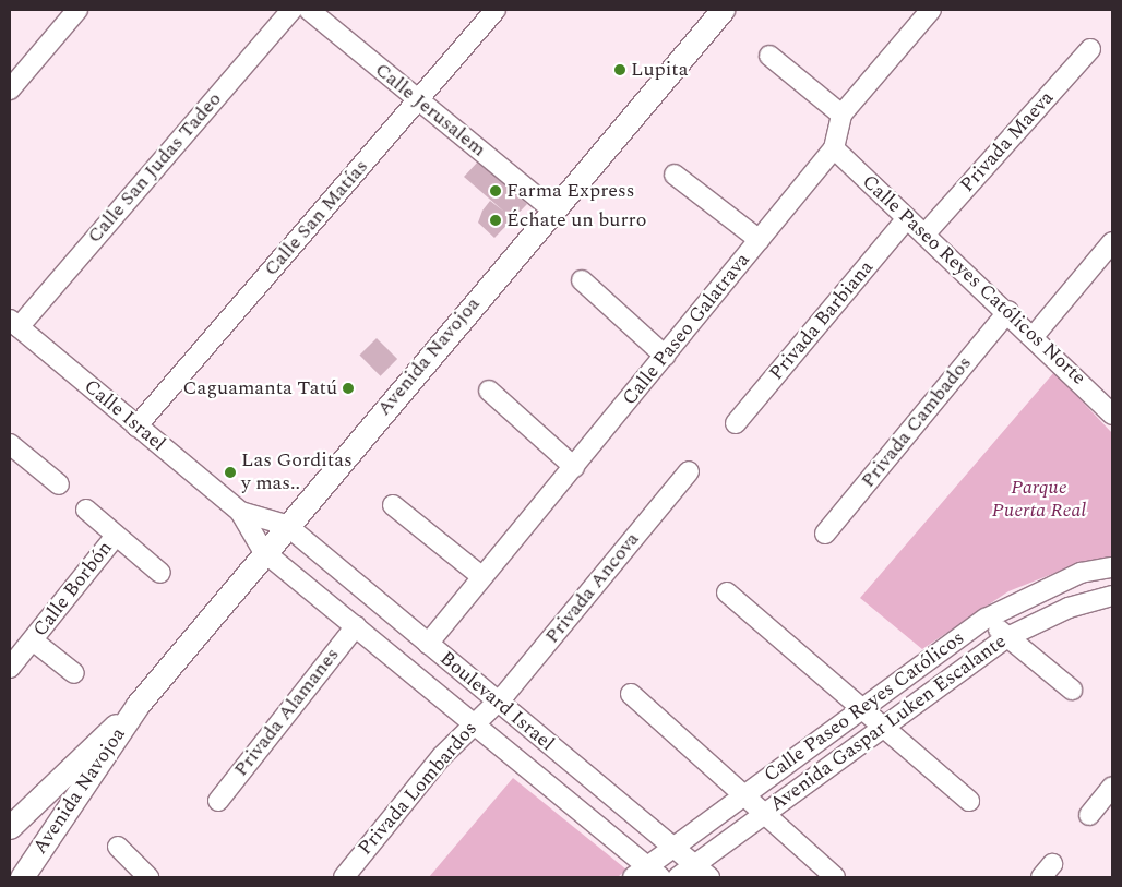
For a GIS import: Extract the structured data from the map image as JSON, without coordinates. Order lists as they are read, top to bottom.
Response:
{
  "streets": {
    "street": [
      "Calle Jerusalem",
      "Privada Maeva",
      "Calle San Judas Tadeo",
      "Calle San Matías",
      "Calle Paseo Reyes Católicos Norte",
      "Privada Barbiana",
      "Calle Paseo Galatrava",
      "Avenida Navojoa",
      "Calle Israel",
      "Privada Cambados",
      "Privada Ancova",
      "Calle Borbón",
      "Boulevard Israel",
      "Calle Paseo Reyes Católicos",
      "Privada Alamanes",
      "Avenida Gaspar Luken Escalante",
      "Privada Lombardos"
    ]
  },
  "crossings": [
    ["Calle Jerusalem", "Calle San Matías"],
    ["Calle Jerusalem", "Avenida Navojoa"],
    ["Privada Maeva", "Calle Paseo Reyes Católicos Norte"],
    ["Calle San Judas Tadeo", "Calle Israel"],
    ["Calle San Matías", "Calle Israel"],
    ["Calle Paseo Reyes Católicos Norte", "Privada Barbiana"],
    ["Calle Paseo Reyes Católicos Norte", "Calle Paseo Galatrava"],
    ["Calle Paseo Reyes Católicos Norte", "Privada Cambados"],
    ["Calle Paseo Galatrava", "Boulevard Israel"],
    ["Avenida Navojoa", "Calle Israel"],
    ["Avenida Navojoa", "Boulevard Israel"],
    ["Calle Israel", "Boulevard Israel"],
    ["Privada Ancova", "Boulevard Israel"],
    ["Privada Ancova", "Privada Lombardos"],
    ["Boulevard Israel", "Calle Paseo Reyes Católicos"],
    ["Boulevard Israel", "Privada Alamanes"],
    ["Boulevard Israel", "Avenida Gaspar Luken Escalante"],
    ["Boulevard Israel", "Privada Lombardos"]
  ],
  "parks": ["Parque Puerta Real"],
  "places": [
    "Lupita",
    "Farma Express",
    "Échate un burro",
    "Caguamanta Tatú",
    "Las Gorditas y mas.."
  ]
}
